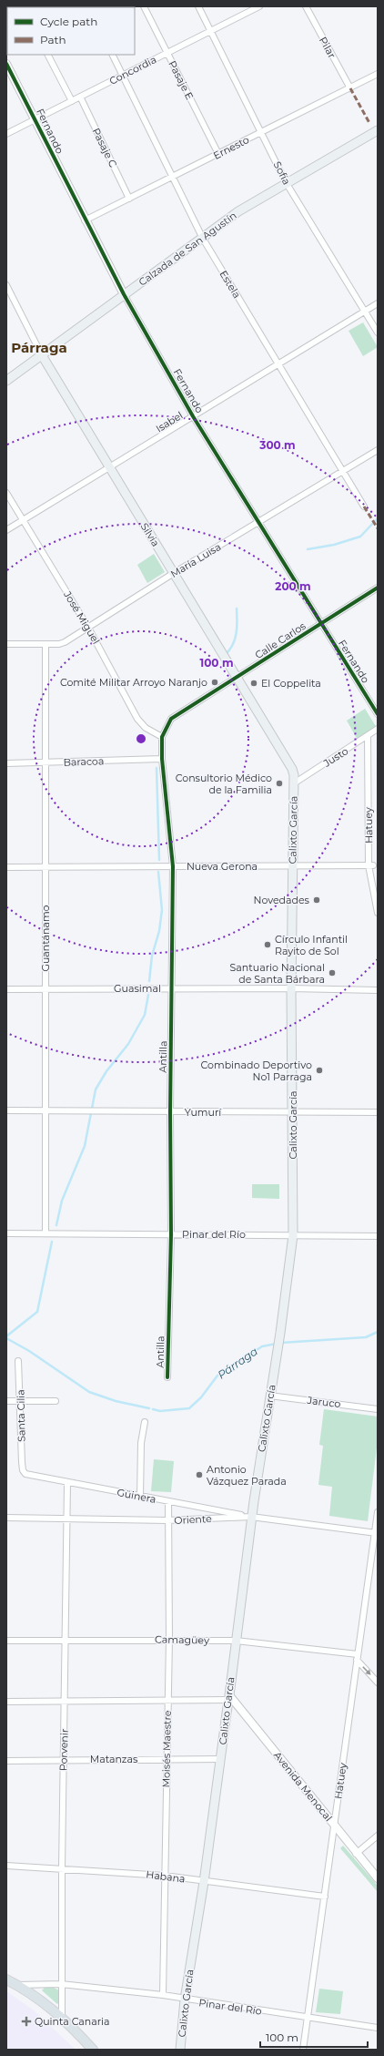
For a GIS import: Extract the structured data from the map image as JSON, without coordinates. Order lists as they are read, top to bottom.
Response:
{
  "streets": {
    "main road": ["Calzada de San Agustín", "Silvia", "Calixto García"],
    "street": [
      "Pilar",
      "Concordia",
      "Pasaje E",
      "Fernando",
      "Pasaje C",
      "Ernesto",
      "Sofía",
      "Estela",
      "Isabel",
      "María Luisa",
      "José Miguel",
      "Calle Carlos",
      "Justo",
      "Baracoa",
      "Hatuey",
      "Nueva Gerona",
      "Guantánamo",
      "Guasimal",
      "Antilla",
      "Yumurí",
      "Pinar del Río",
      "Jaruco",
      "Santa Cilia",
      "Güinera",
      "Oriente",
      "Camagüey",
      "Moisés Maestre",
      "Porvenir",
      "Matanzas",
      "Avenida Menocal",
      "Habana"
    ]
  },
  "crossings": [
    ["Pilar", "Ernesto"],
    ["Concordia", "Pasaje E"],
    ["Concordia", "Fernando"],
    ["Concordia", "Pasaje C"],
    ["Concordia", "Sofía"],
    ["Concordia", "Estela"],
    ["Pasaje E", "Ernesto"],
    ["Fernando", "Ernesto"],
    ["Fernando", "Calzada de San Agustín"],
    ["Fernando", "Isabel"],
    ["Fernando", "María Luisa"],
    ["Fernando", "Calle Carlos"],
    ["Pasaje C", "Ernesto"],
    ["Ernesto", "Sofía"],
    ["Ernesto", "Estela"],
    ["Sofía", "Calzada de San Agustín"],
    ["Sofía", "Isabel"],
    ["Calzada de San Agustín", "Estela"],
    ["Calzada de San Agustín", "Silvia"],
    ["Estela", "Isabel"],
    ["Estela", "María Luisa"],
    ["Isabel", "Silvia"],
    ["Isabel", "José Miguel"],
    ["Silvia", "María Luisa"],
    ["Silvia", "Calle Carlos"],
    ["Silvia", "Justo"],
    ["Silvia", "Calixto García"],
    ["María Luisa", "José Miguel"],
    ["María Luisa", "Guantánamo"],
    ["José Miguel", "Calle Carlos"],
    ["José Miguel", "Antilla"],
    ["Calle Carlos", "Antilla"],
    ["Justo", "Hatuey"],
    ["Justo", "Calixto García"],
    ["Baracoa", "Guantánamo"],
    ["Baracoa", "Antilla"],
    ["Hatuey", "Nueva Gerona"],
    ["Hatuey", "Pinar del Río"],
    ["Hatuey", "Oriente"],
    ["Hatuey", "Camagüey"],
    ["Hatuey", "Avenida Menocal"],
    ["Hatuey", "Habana"],
    ["Calixto García", "Nueva Gerona"],
    ["Calixto García", "Guasimal"],
    ["Calixto García", "Yumurí"],
    ["Calixto García", "Pinar del Río"],
    ["Calixto García", "Jaruco"],
    ["Calixto García", "Güinera"],
    ["Calixto García", "Oriente"],
    ["Calixto García", "Camagüey"],
    ["Calixto García", "Matanzas"],
    ["Calixto García", "Avenida Menocal"],
    ["Calixto García", "Habana"],
    ["Nueva Gerona", "Guantánamo"],
    ["Nueva Gerona", "Antilla"],
    ["Guantánamo", "Guasimal"],
    ["Guantánamo", "Yumurí"],
    ["Guantánamo", "Pinar del Río"],
    ["Guasimal", "Antilla"],
    ["Antilla", "Yumurí"],
    ["Antilla", "Pinar del Río"],
    ["Pinar del Río", "Moisés Maestre"],
    ["Pinar del Río", "Porvenir"],
    ["Santa Cilia", "Güinera"],
    ["Güinera", "Oriente"],
    ["Güinera", "Moisés Maestre"],
    ["Güinera", "Porvenir"],
    ["Oriente", "Moisés Maestre"],
    ["Oriente", "Porvenir"],
    ["Camagüey", "Moisés Maestre"],
    ["Camagüey", "Porvenir"],
    ["Moisés Maestre", "Matanzas"],
    ["Moisés Maestre", "Habana"],
    ["Porvenir", "Matanzas"],
    ["Porvenir", "Habana"]
  ],
  "districts": ["Párraga"],
  "water": ["Párraga"],
  "places": {
    "other": [
      "Comité Militar Arroyo Naranjo",
      "El Coppelita",
      "Consultorio Médico de la Familia",
      "Novedades",
      "Círculo Infantil Rayito de Sol",
      "Santuario Nacional de Santa Bárbara",
      "Combinado Deportivo No1 Parraga",
      "Antonio Vázquez Parada"
    ],
    "health": ["Quinta Canaria"]
  },
  "legend": ["Cycle path", "Path"],
  "scale_bar": "100 m",
  "rings": ["300 m", "200 m", "100 m"]
}
